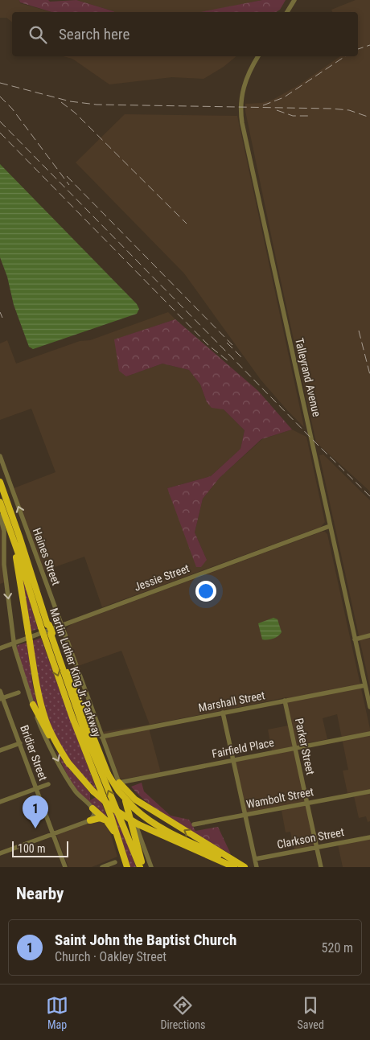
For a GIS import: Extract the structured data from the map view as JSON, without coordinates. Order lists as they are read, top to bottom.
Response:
{
  "streets": {
    "highway": ["Martin Luther King Jr. Parkway"],
    "street": [
      "Talleyrand Avenue",
      "Haines Street",
      "Jessie Street",
      "Marshall Street",
      "Parker Street",
      "Fairfield Place",
      "Bridier Street",
      "Wambolt Street",
      "Clarkson Street"
    ]
  },
  "crossings": [
    ["Talleyrand Avenue", "Jessie Street"],
    ["Talleyrand Avenue", "Marshall Street"],
    ["Haines Street", "Jessie Street"],
    ["Haines Street", "Marshall Street"],
    ["Haines Street", "Fairfield Place"],
    ["Marshall Street", "Parker Street"],
    ["Parker Street", "Fairfield Place"],
    ["Parker Street", "Wambolt Street"],
    ["Parker Street", "Clarkson Street"]
  ],
  "scale_bar": "100 m",
  "page": {
    "search": "Search here",
    "pins": "1",
    "scale": "100 m",
    "heading": "Nearby",
    "list": [
      {
        "mark": "1",
        "name": "Saint John the Baptist Church",
        "note": "Church · Oakley Street",
        "value": "520 m"
      }
    ],
    "nav": ["Map", "Directions", "Saved"]
  }
}
